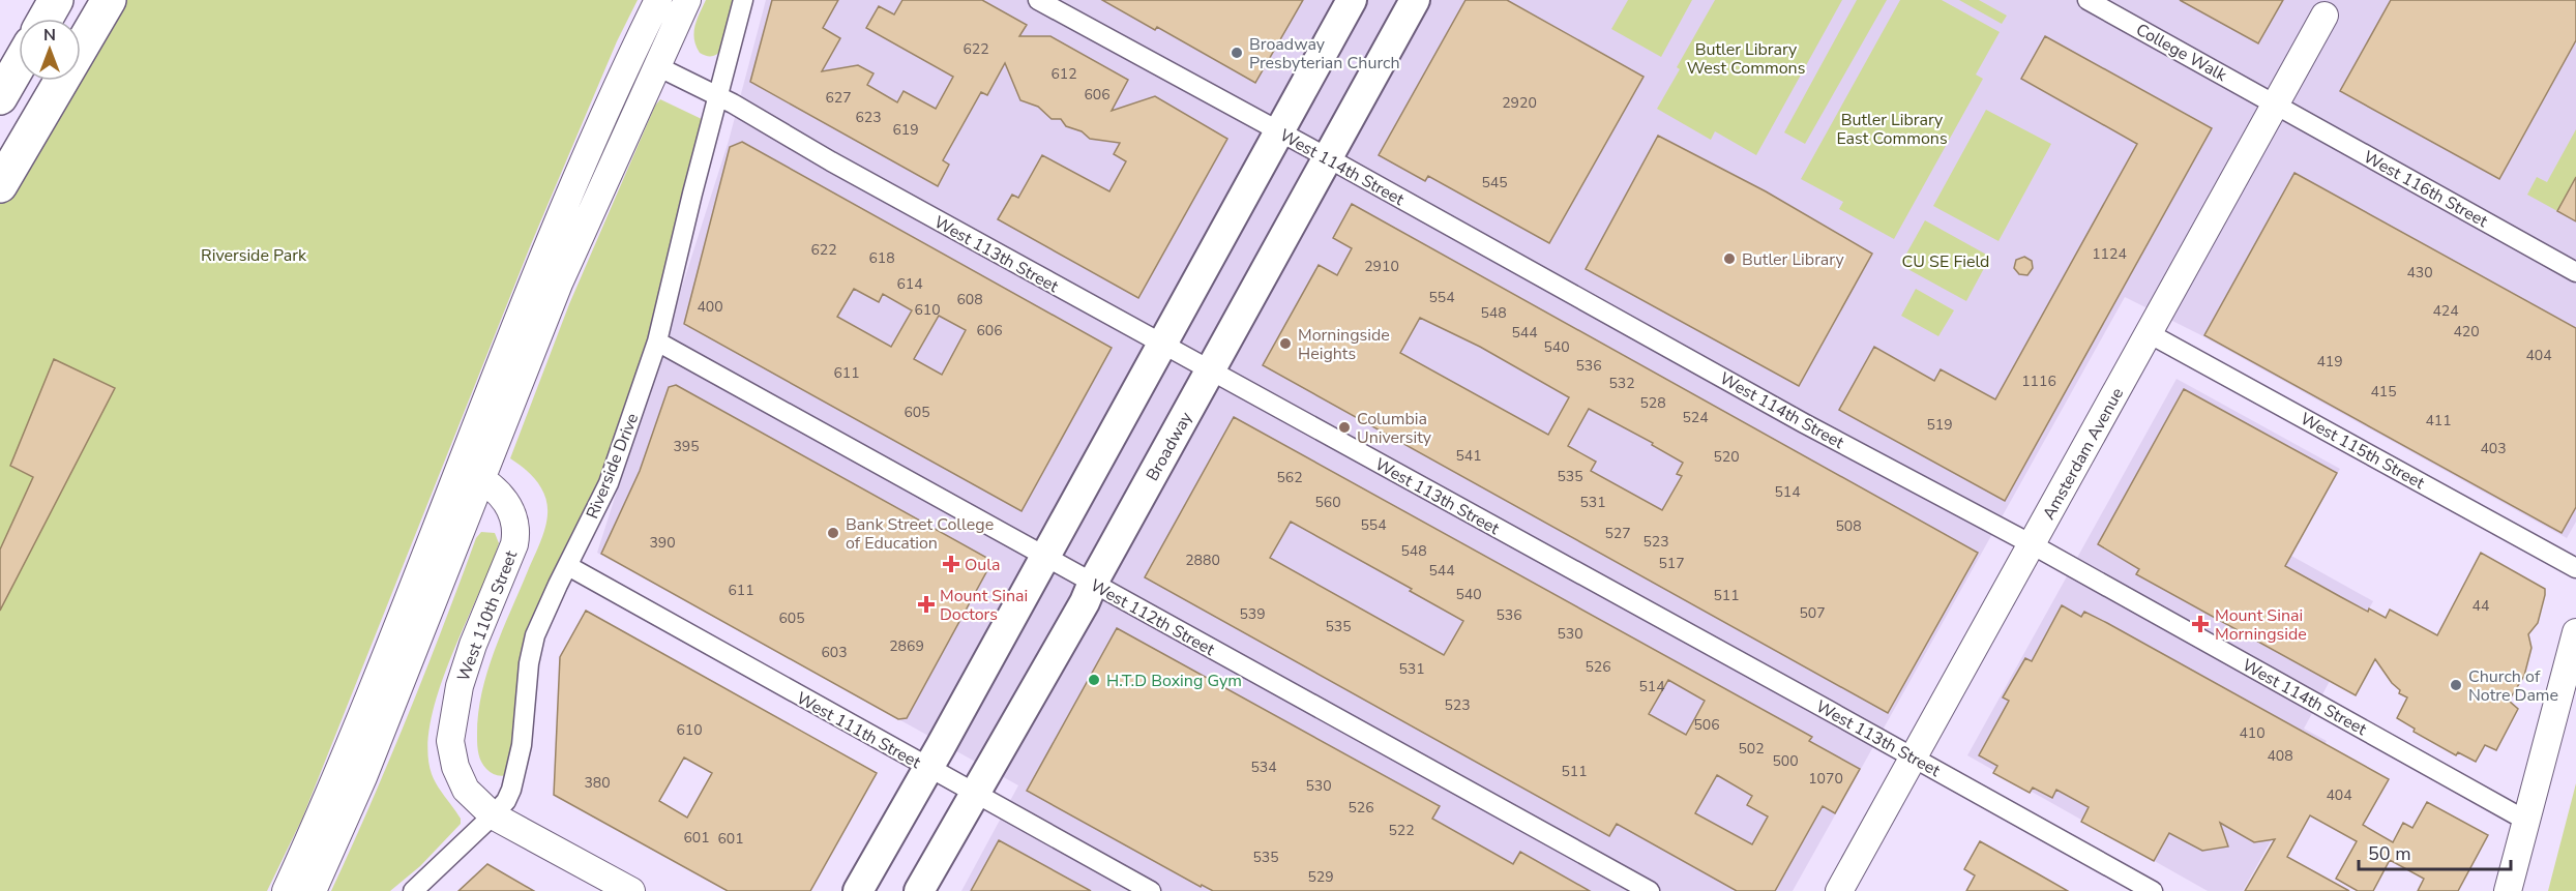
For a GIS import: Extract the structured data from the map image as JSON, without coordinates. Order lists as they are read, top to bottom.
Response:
{
  "streets": {
    "main road": ["Broadway", "Amsterdam Avenue", "West 110th Street"],
    "street": [
      "College Walk",
      "West 114th Street",
      "West 116th Street",
      "West 113th Street",
      "West 115th Street",
      "Riverside Drive",
      "West 112th Street",
      "West 111th Street"
    ]
  },
  "crossings": [
    ["College Walk", "West 116th Street"],
    ["College Walk", "Amsterdam Avenue"],
    ["West 114th Street", "Broadway"],
    ["West 114th Street", "Amsterdam Avenue"],
    ["West 116th Street", "Amsterdam Avenue"],
    ["West 113th Street", "Broadway"],
    ["West 113th Street", "Amsterdam Avenue"],
    ["West 113th Street", "Riverside Drive"],
    ["Broadway", "West 112th Street"],
    ["Broadway", "West 111th Street"],
    ["West 115th Street", "Amsterdam Avenue"],
    ["Riverside Drive", "West 110th Street"],
    ["Riverside Drive", "West 112th Street"],
    ["Riverside Drive", "West 111th Street"]
  ],
  "parks": [
    "Butler Library West Commons",
    "Butler Library East Commons",
    "Riverside Park",
    "CU SE Field"
  ],
  "places": {
    "other": [
      "Broadway Presbyterian Church",
      "Butler Library",
      "Morningside Heights",
      "Columbia University",
      "Bank Street College of Education",
      "H.T.D Boxing Gym",
      "Church of Notre Dame"
    ],
    "health": ["Oula", "Mount Sinai Doctors", "Mount Sinai Morningside"]
  },
  "house_numbers": [
    "622",
    "612",
    "606",
    "627",
    "2920",
    "623",
    "619",
    "545",
    "622",
    "1124",
    "618",
    "2910",
    "430",
    "614",
    "554",
    "608",
    "400",
    "610",
    "424",
    "548",
    "606",
    "420",
    "544",
    "540",
    "404",
    "419",
    "536",
    "611",
    "1116",
    "532",
    "415",
    "528",
    "605",
    "524",
    "411",
    "519",
    "395",
    "403",
    "541",
    "520",
    "535",
    "562",
    "514",
    "560",
    "531",
    "554",
    "508",
    "527",
    "523",
    "390",
    "548",
    "2880",
    "517",
    "544",
    "611",
    "540",
    "511",
    "44",
    "507",
    "539",
    "536",
    "605",
    "535",
    "530",
    "2869",
    "603",
    "526",
    "531",
    "514",
    "523",
    "506",
    "610",
    "410",
    "502",
    "408",
    "500",
    "534",
    "511",
    "1070",
    "380",
    "530",
    "404",
    "526",
    "522",
    "601",
    "601",
    "535",
    "529"
  ],
  "scale_bar": "50 m",
  "north": "top"
}
